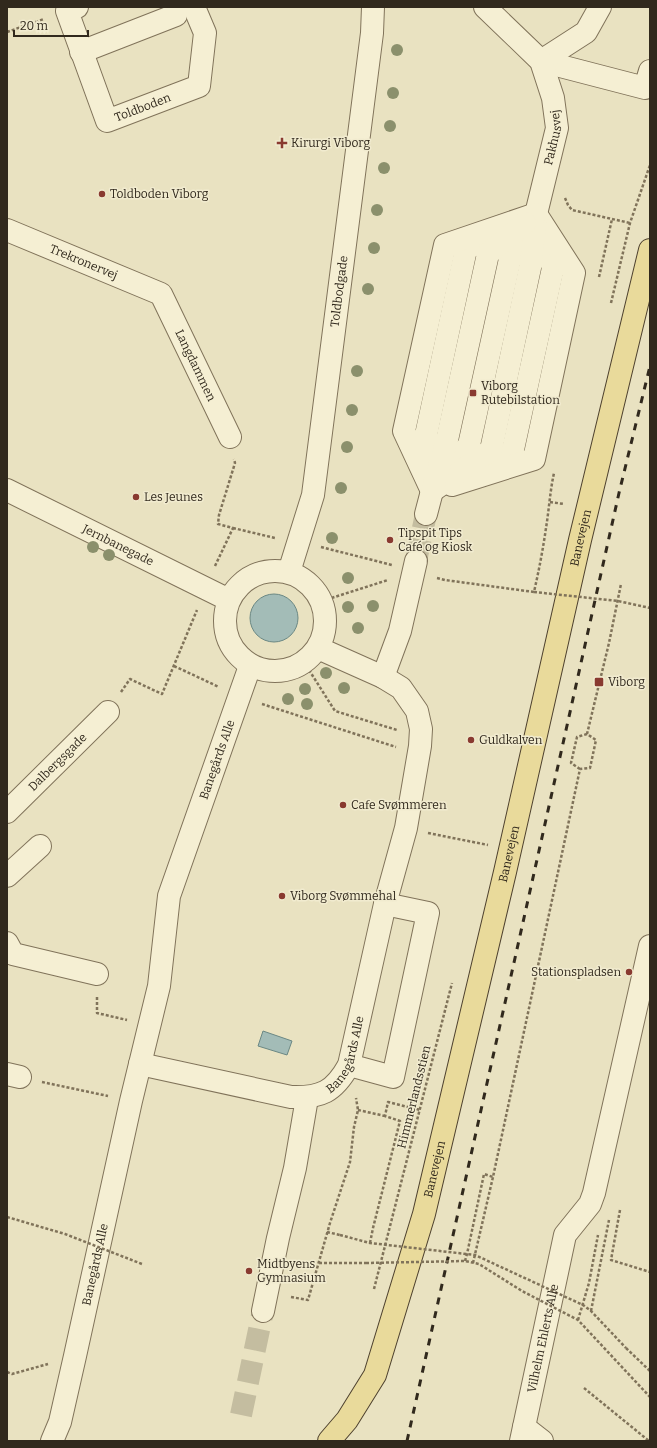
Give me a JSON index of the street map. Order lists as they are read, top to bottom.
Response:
{
  "streets": {
    "main road": ["Banevejen"],
    "street": [
      "Toldboden",
      "Pakhusvej",
      "Trekronervej",
      "Toldbodgade",
      "Langdammen",
      "Jernbanegade",
      "Banegårds Alle",
      "Dalbergsgade",
      "Vilhelm Ehlerts Alle"
    ],
    "path": ["Himmerlandsstien"]
  },
  "crossings": [
    ["Trekronervej", "Langdammen"],
    ["Toldbodgade", "Jernbanegade"],
    ["Toldbodgade", "Banegårds Alle"],
    ["Jernbanegade", "Banegårds Alle"]
  ],
  "places": {
    "health": ["Kirurgi Viborg"],
    "other": [
      "Toldboden Viborg",
      "Les Jeunes",
      "Tipspit Tips Café og Kiosk",
      "Guldkalven",
      "Cafe Svømmeren",
      "Viborg Svømmehal",
      "Stationspladsen",
      "Midtbyens Gymnasium"
    ],
    "transit": ["Viborg Rutebilstation", "Viborg"]
  },
  "scale_bar": "20 m"
}
